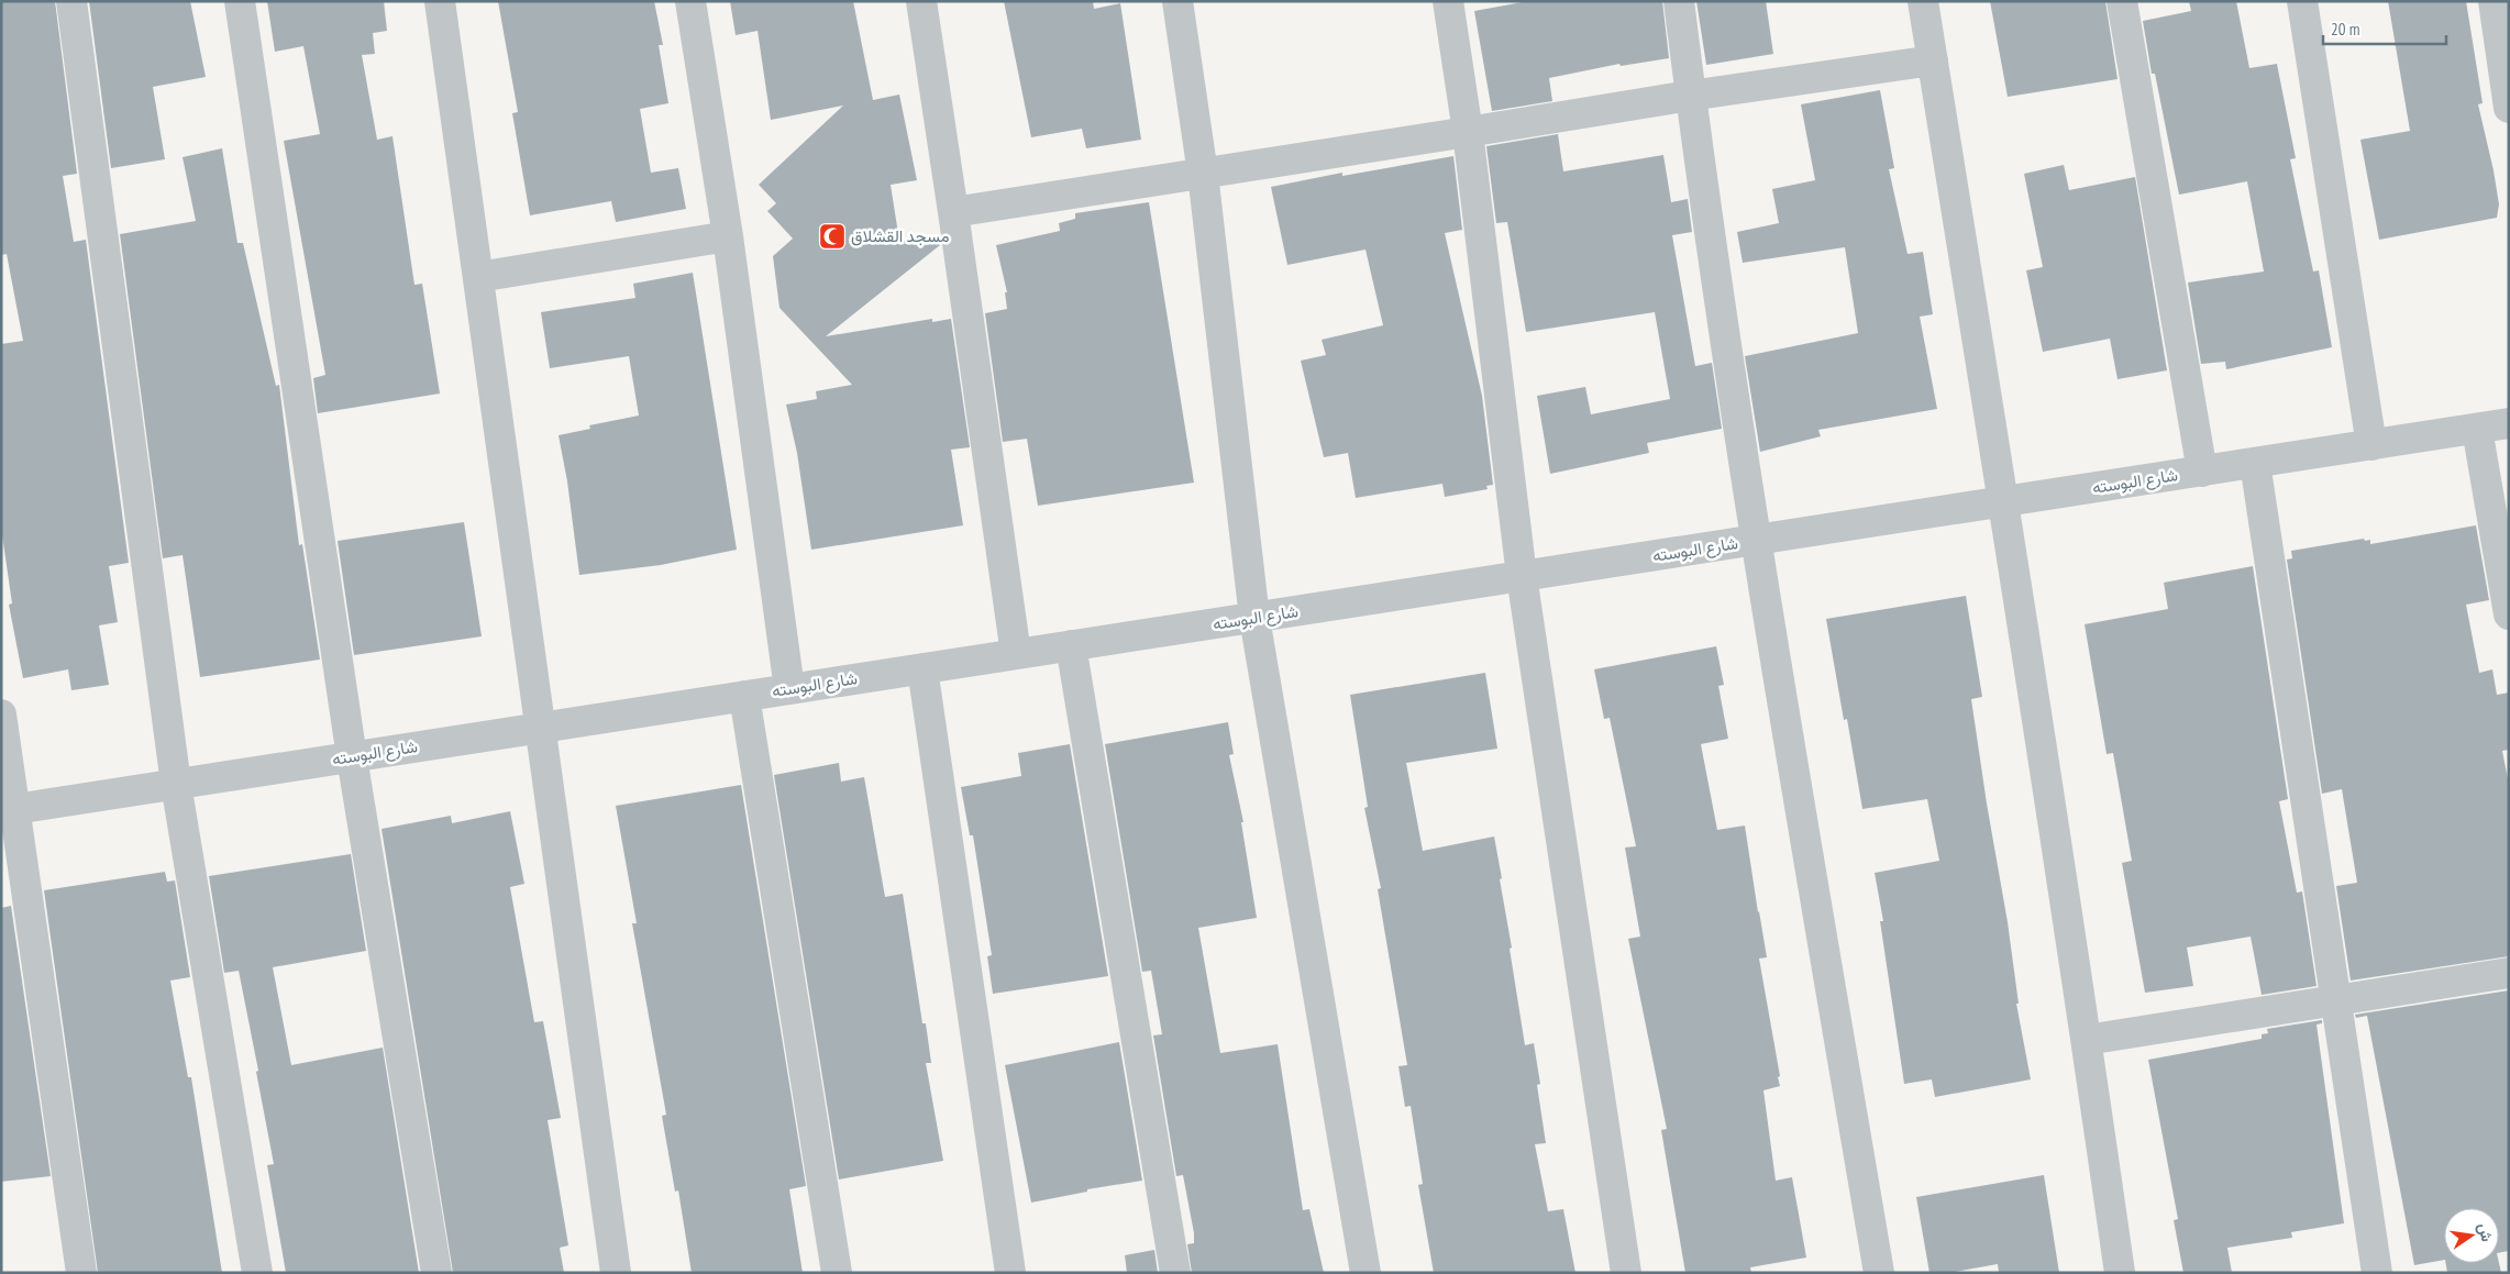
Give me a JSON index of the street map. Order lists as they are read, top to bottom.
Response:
{
  "streets": {
    "street": ["شارع البوسته"]
  },
  "places": {
    "mosque": ["مسجد القشلاق"]
  },
  "scale_bar": "20 m",
  "north": "right"
}
